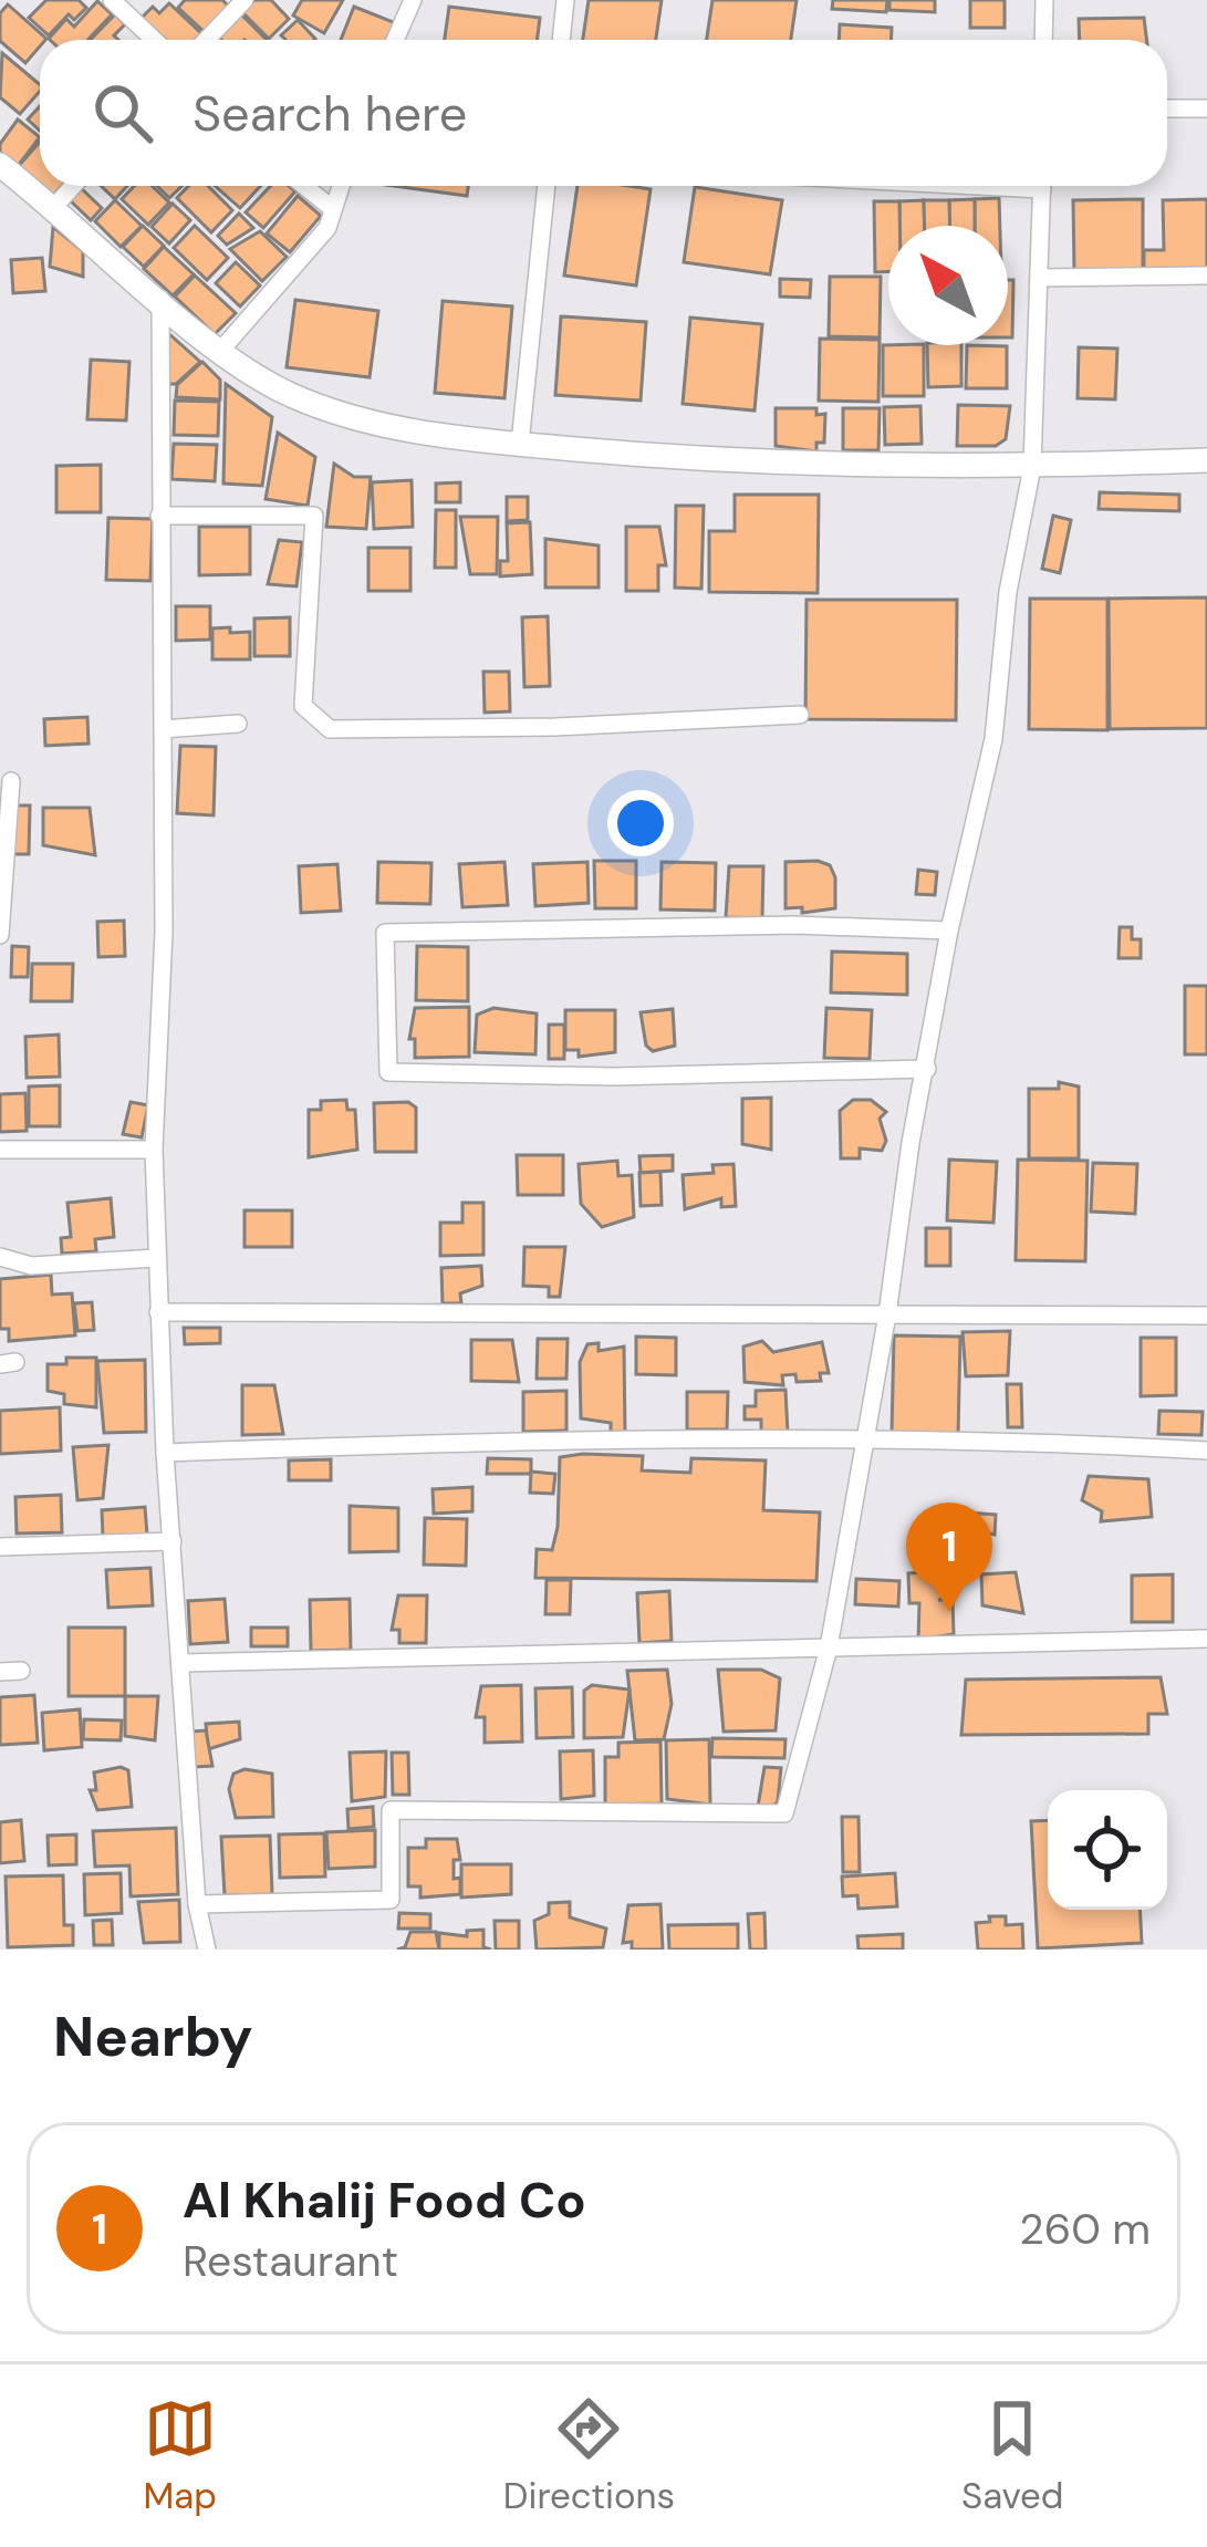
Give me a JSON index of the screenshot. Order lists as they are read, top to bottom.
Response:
{
  "north": "top left",
  "page": {
    "search": "Search here",
    "pins": "1",
    "heading": "Nearby",
    "list": [
      {
        "mark": "1",
        "name": "Al Khalij Food Co",
        "note": "Restaurant",
        "value": "260 m"
      }
    ],
    "nav": ["Map", "Directions", "Saved"]
  }
}
